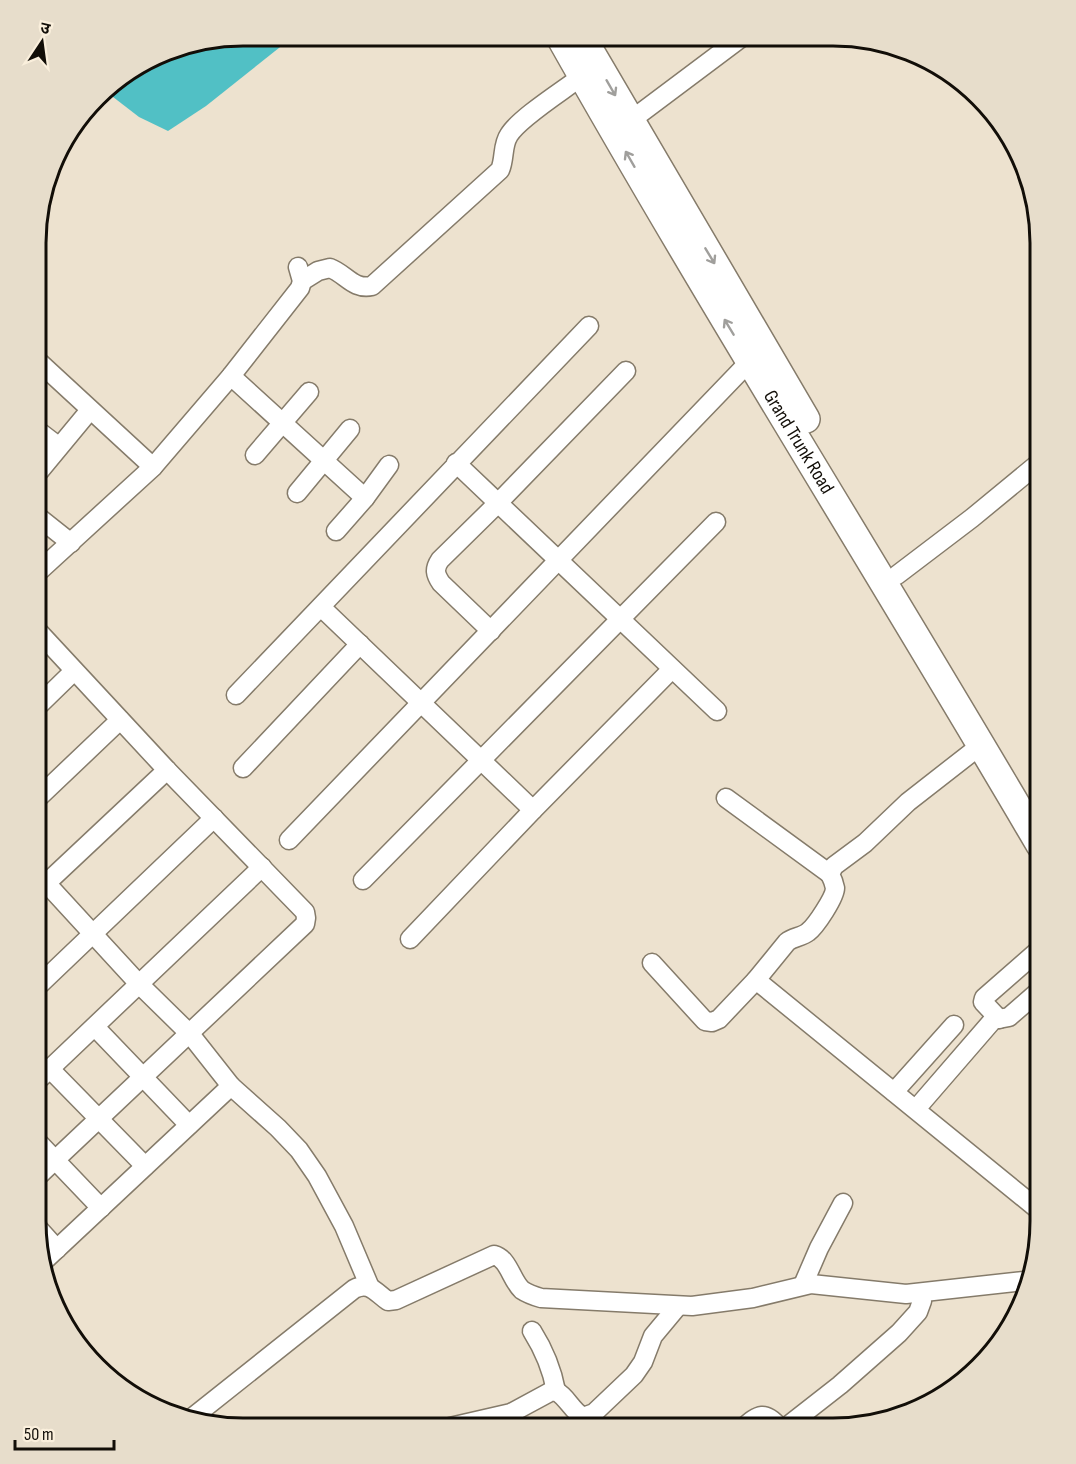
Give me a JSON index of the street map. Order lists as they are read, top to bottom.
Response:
{
  "streets": {
    "highway": ["Grand Trunk Road"]
  },
  "scale_bar": "50 m",
  "north": "top"
}
